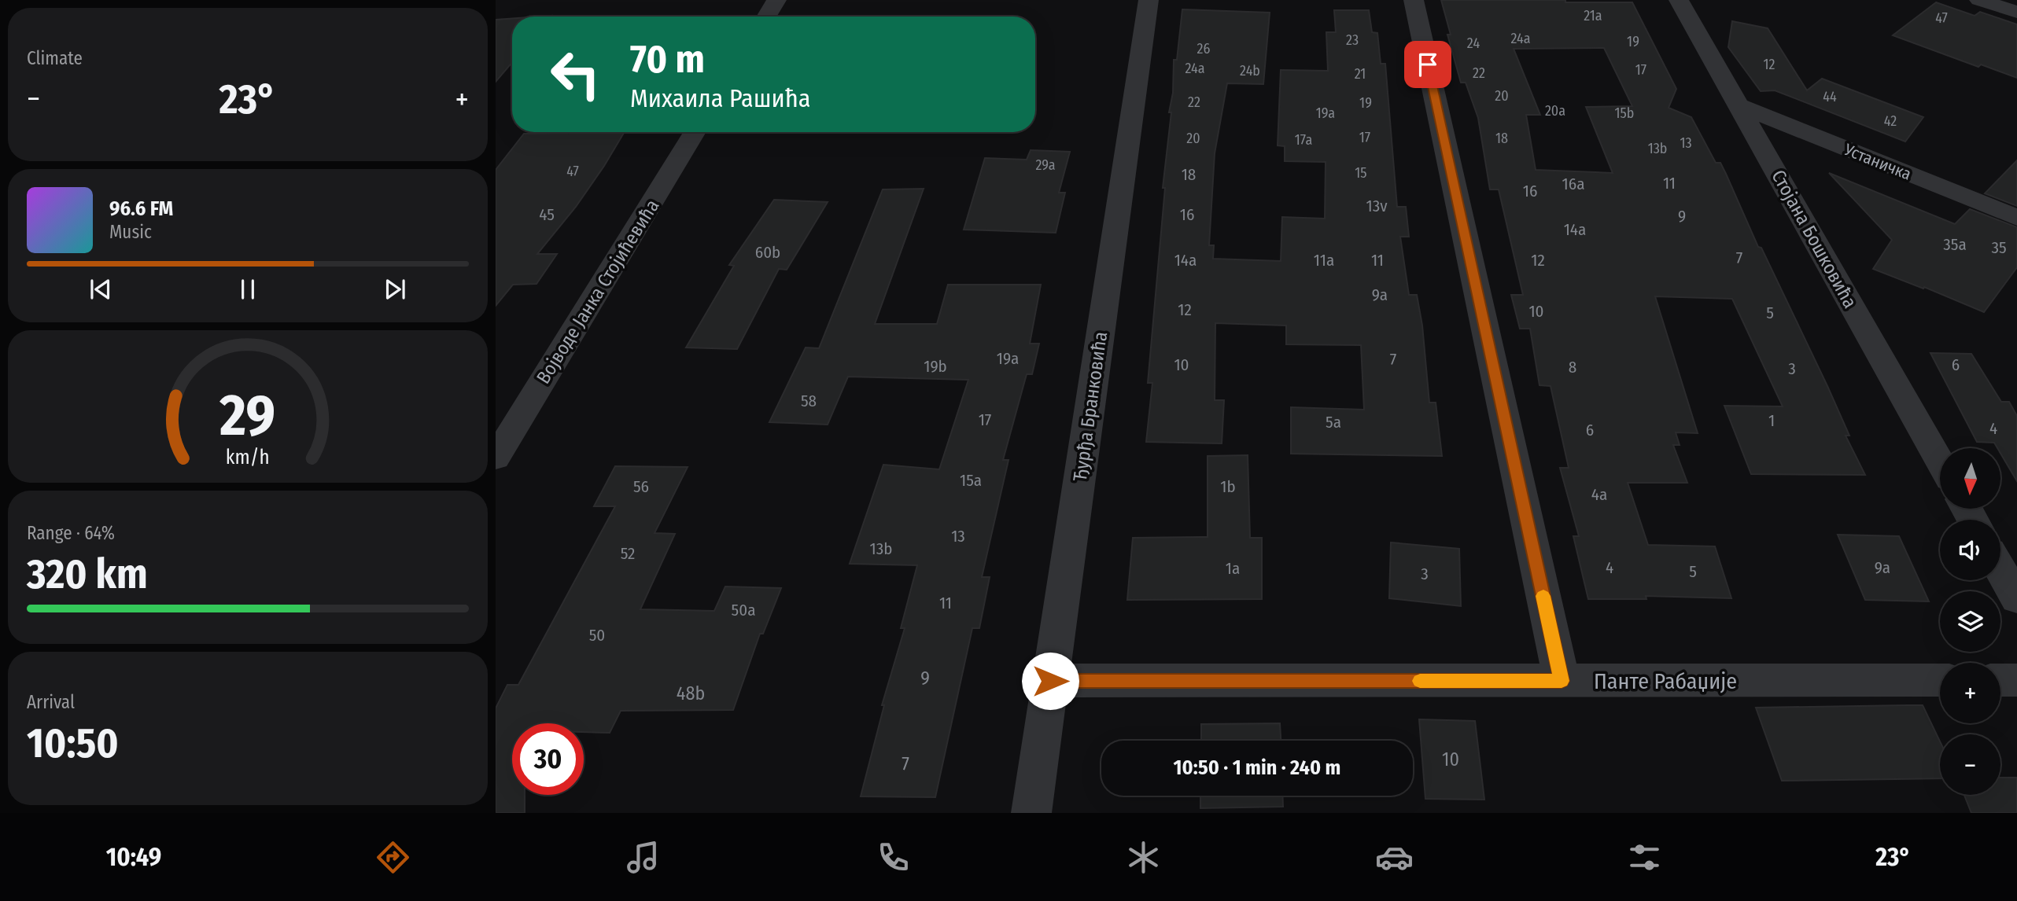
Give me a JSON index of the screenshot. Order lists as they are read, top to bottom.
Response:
{
  "streets": {
    "street": [
      "Устаничка",
      "Стојана Бошковића",
      "Војводе Јанка Стојићевића",
      "Ђурђа Бранковића",
      "Панте Рабаџије"
    ]
  },
  "crossings": [
    ["Устаничка", "Стојана Бошковића"],
    ["Ђурђа Бранковића", "Панте Рабаџије"]
  ],
  "house_numbers": [
    "21a",
    "47",
    "24a",
    "23",
    "19",
    "24",
    "26",
    "12",
    "24a",
    "17",
    "24b",
    "22",
    "21",
    "20",
    "44",
    "22",
    "19",
    "20a",
    "19a",
    "15b",
    "42",
    "17",
    "20",
    "18",
    "17a",
    "13",
    "13b",
    "29a",
    "47",
    "15",
    "18",
    "11",
    "16a",
    "16",
    "13v",
    "45",
    "16",
    "9",
    "14a",
    "35a",
    "35",
    "60b",
    "7",
    "14a",
    "11a",
    "11",
    "12",
    "9a",
    "12",
    "10",
    "5",
    "19a",
    "7",
    "10",
    "6",
    "19b",
    "8",
    "3",
    "58",
    "17",
    "1",
    "5a",
    "4",
    "6",
    "15a",
    "56",
    "1b",
    "4a",
    "13",
    "13b",
    "52",
    "4",
    "9a",
    "1a",
    "5",
    "3",
    "11",
    "50a",
    "50",
    "9",
    "48b",
    "10",
    "7"
  ],
  "north": "bottom",
  "page": {
    "tile": [
      "Climate",
      ["Range · 64%", "320 km"],
      ["Arrival", "10:50"]
    ],
    "turn": ["70 m", "Михаила Рашића"],
    "heat": ["−", "23°", "+"],
    "song": ["96.6 FM", "Music"],
    "map_buttons": ["+", "−"],
    "limit": "30",
    "trip": "10:50 · 1 min · 240 m",
    "tabs": ["10:49", "23°"],
    "gauge": ["29", "km/h"]
  }
}
